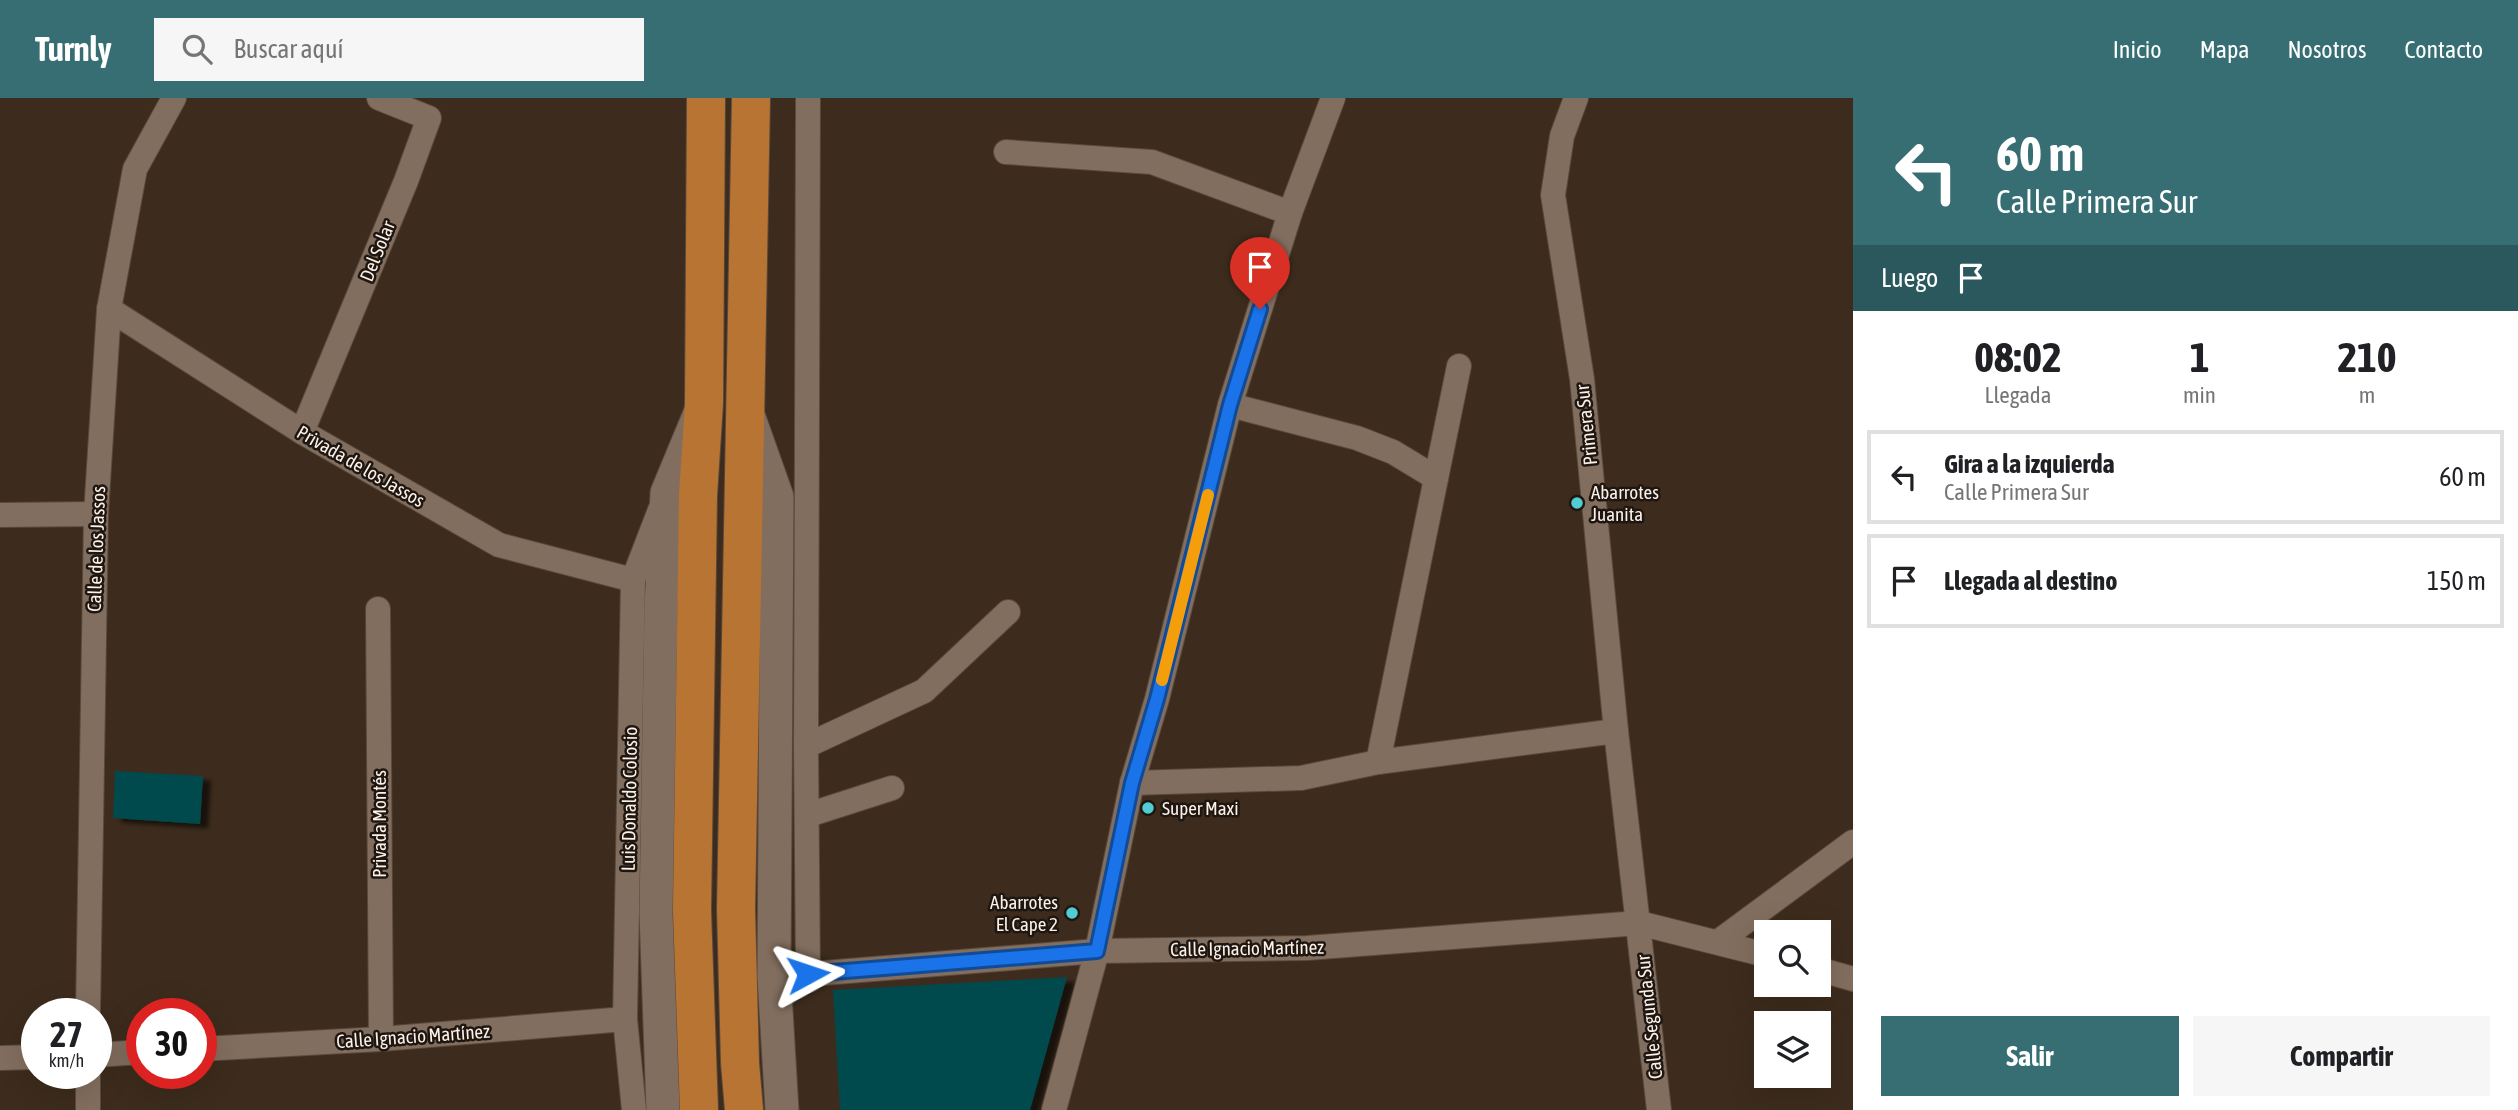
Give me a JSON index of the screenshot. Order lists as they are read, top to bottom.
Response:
{
  "streets": {
    "street": [
      "Del Solar",
      "Primera Sur",
      "Privada de los Jassos",
      "Calle de los Jassos",
      "Luis Donaldo Colosio",
      "Privada Montés",
      "Calle Ignacio Martínez",
      "Calle Segunda Sur"
    ]
  },
  "crossings": [
    ["Del Solar", "Privada de los Jassos"],
    ["Primera Sur", "Calle Ignacio Martínez"],
    ["Primera Sur", "Calle Segunda Sur"],
    ["Privada de los Jassos", "Calle de los Jassos"],
    ["Privada de los Jassos", "Luis Donaldo Colosio"],
    ["Luis Donaldo Colosio", "Calle Ignacio Martínez"],
    ["Privada Montés", "Calle Ignacio Martínez"],
    ["Calle Ignacio Martínez", "Calle Segunda Sur"]
  ],
  "places": ["Abarrotes Juanita", "Super Maxi", "Abarrotes El Cape 2"],
  "page": {
    "header": "Turnly",
    "search": "Buscar aquí",
    "nav": [
      "Inicio",
      "Mapa",
      "Nosotros",
      "Contacto"
    ],
    "turn": ["60 m", "Calle Primera Sur"],
    "then": "Luego",
    "eta": [
      "08:02",
      "Llegada",
      "1",
      "min",
      "210",
      "m"
    ],
    "list": [
      {
        "name": "Gira a la izquierda",
        "note": "Calle Primera Sur",
        "value": "60 m"
      },
      {
        "name": "Llegada al destino",
        "value": "150 m"
      }
    ],
    "speed": "27 km/h",
    "limit": "30",
    "buttons": ["Salir", "Compartir"]
  }
}
